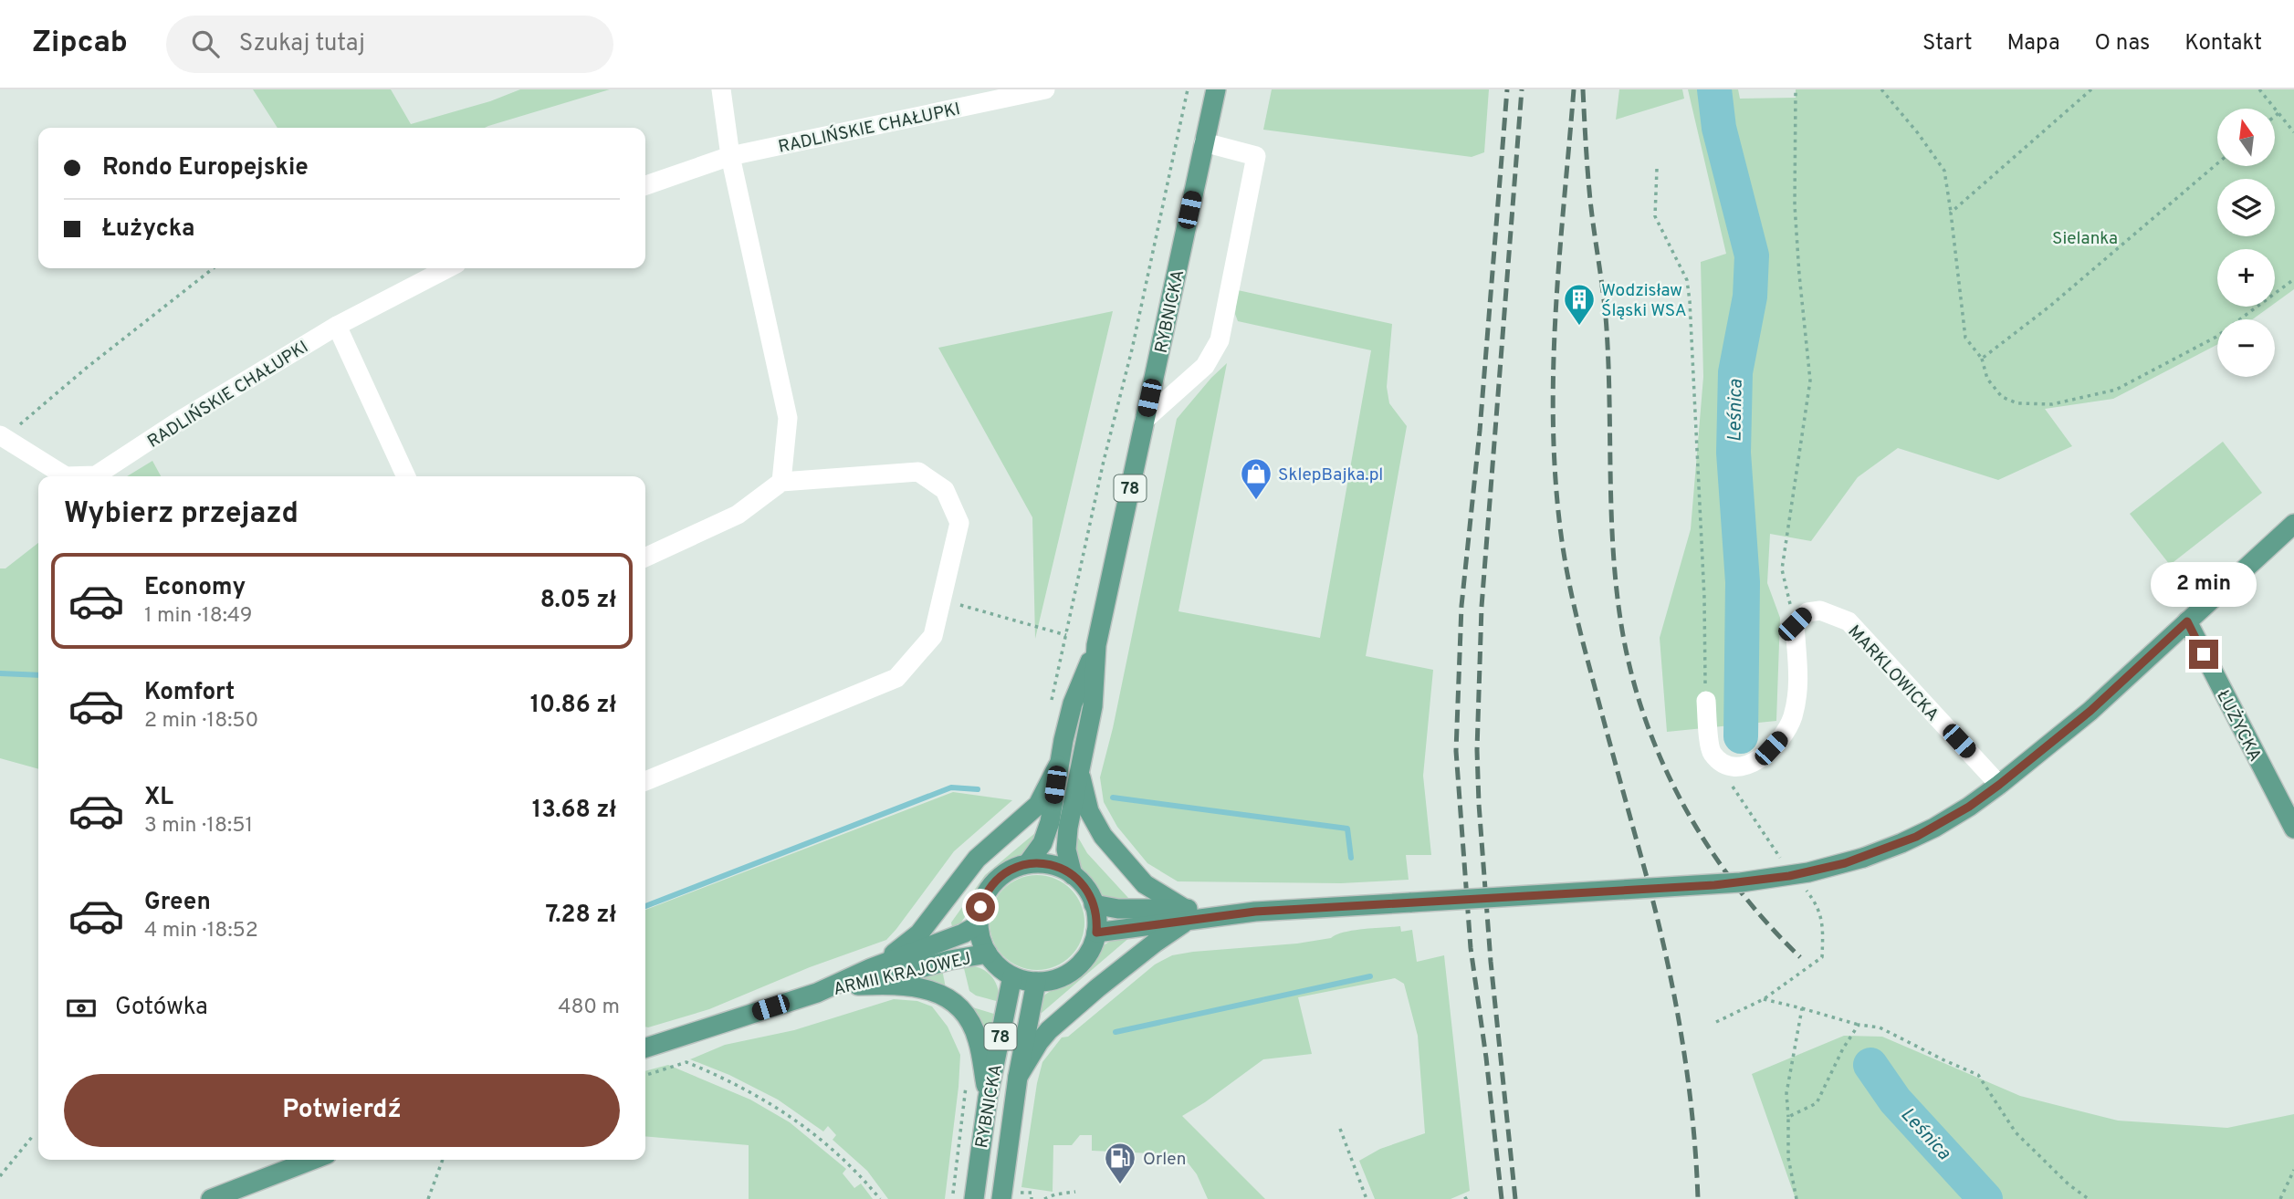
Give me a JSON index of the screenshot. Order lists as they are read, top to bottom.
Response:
{
  "streets": {
    "main road": [
      "RYBNICKA",
      "78",
      "ŁUŻYCKA",
      "ARMII KRAJOWEJ"
    ],
    "street": ["RADLIŃSKIE CHAŁUPKI", "MARKLOWICKA"]
  },
  "crossings": [
    ["RYBNICKA", "78"],
    ["RYBNICKA", "ARMII KRAJOWEJ"],
    ["78", "ARMII KRAJOWEJ"]
  ],
  "water": ["Leśnica"],
  "parks": ["Sielanka"],
  "places": {
    "building": ["Wodzisław Śląski WSA"],
    "shop": ["SklepBajka.pl"],
    "fuel station": ["Orlen"]
  },
  "north": "top",
  "page": {
    "header": "Zipcab",
    "search": "Szukaj tutaj",
    "nav": [
      "Start",
      "Mapa",
      "O nas",
      "Kontakt"
    ],
    "map_buttons": ["+", "−"],
    "banner": ["Rondo Europejskie", "Łużycka"],
    "heading": "Wybierz przejazd",
    "list": [
      {
        "name": "Economy",
        "note": "1 min · 18:49",
        "value": "8.05 zł"
      },
      {
        "name": "Komfort",
        "note": "2 min · 18:50",
        "value": "10.86 zł"
      },
      {
        "name": "XL",
        "note": "3 min · 18:51",
        "value": "13.68 zł"
      },
      {
        "name": "Green",
        "note": "4 min · 18:52",
        "value": "7.28 zł"
      }
    ],
    "bubble": "2 min",
    "pay": ["Gotówka", "480 m"],
    "buttons": "Potwierdź"
  }
}
